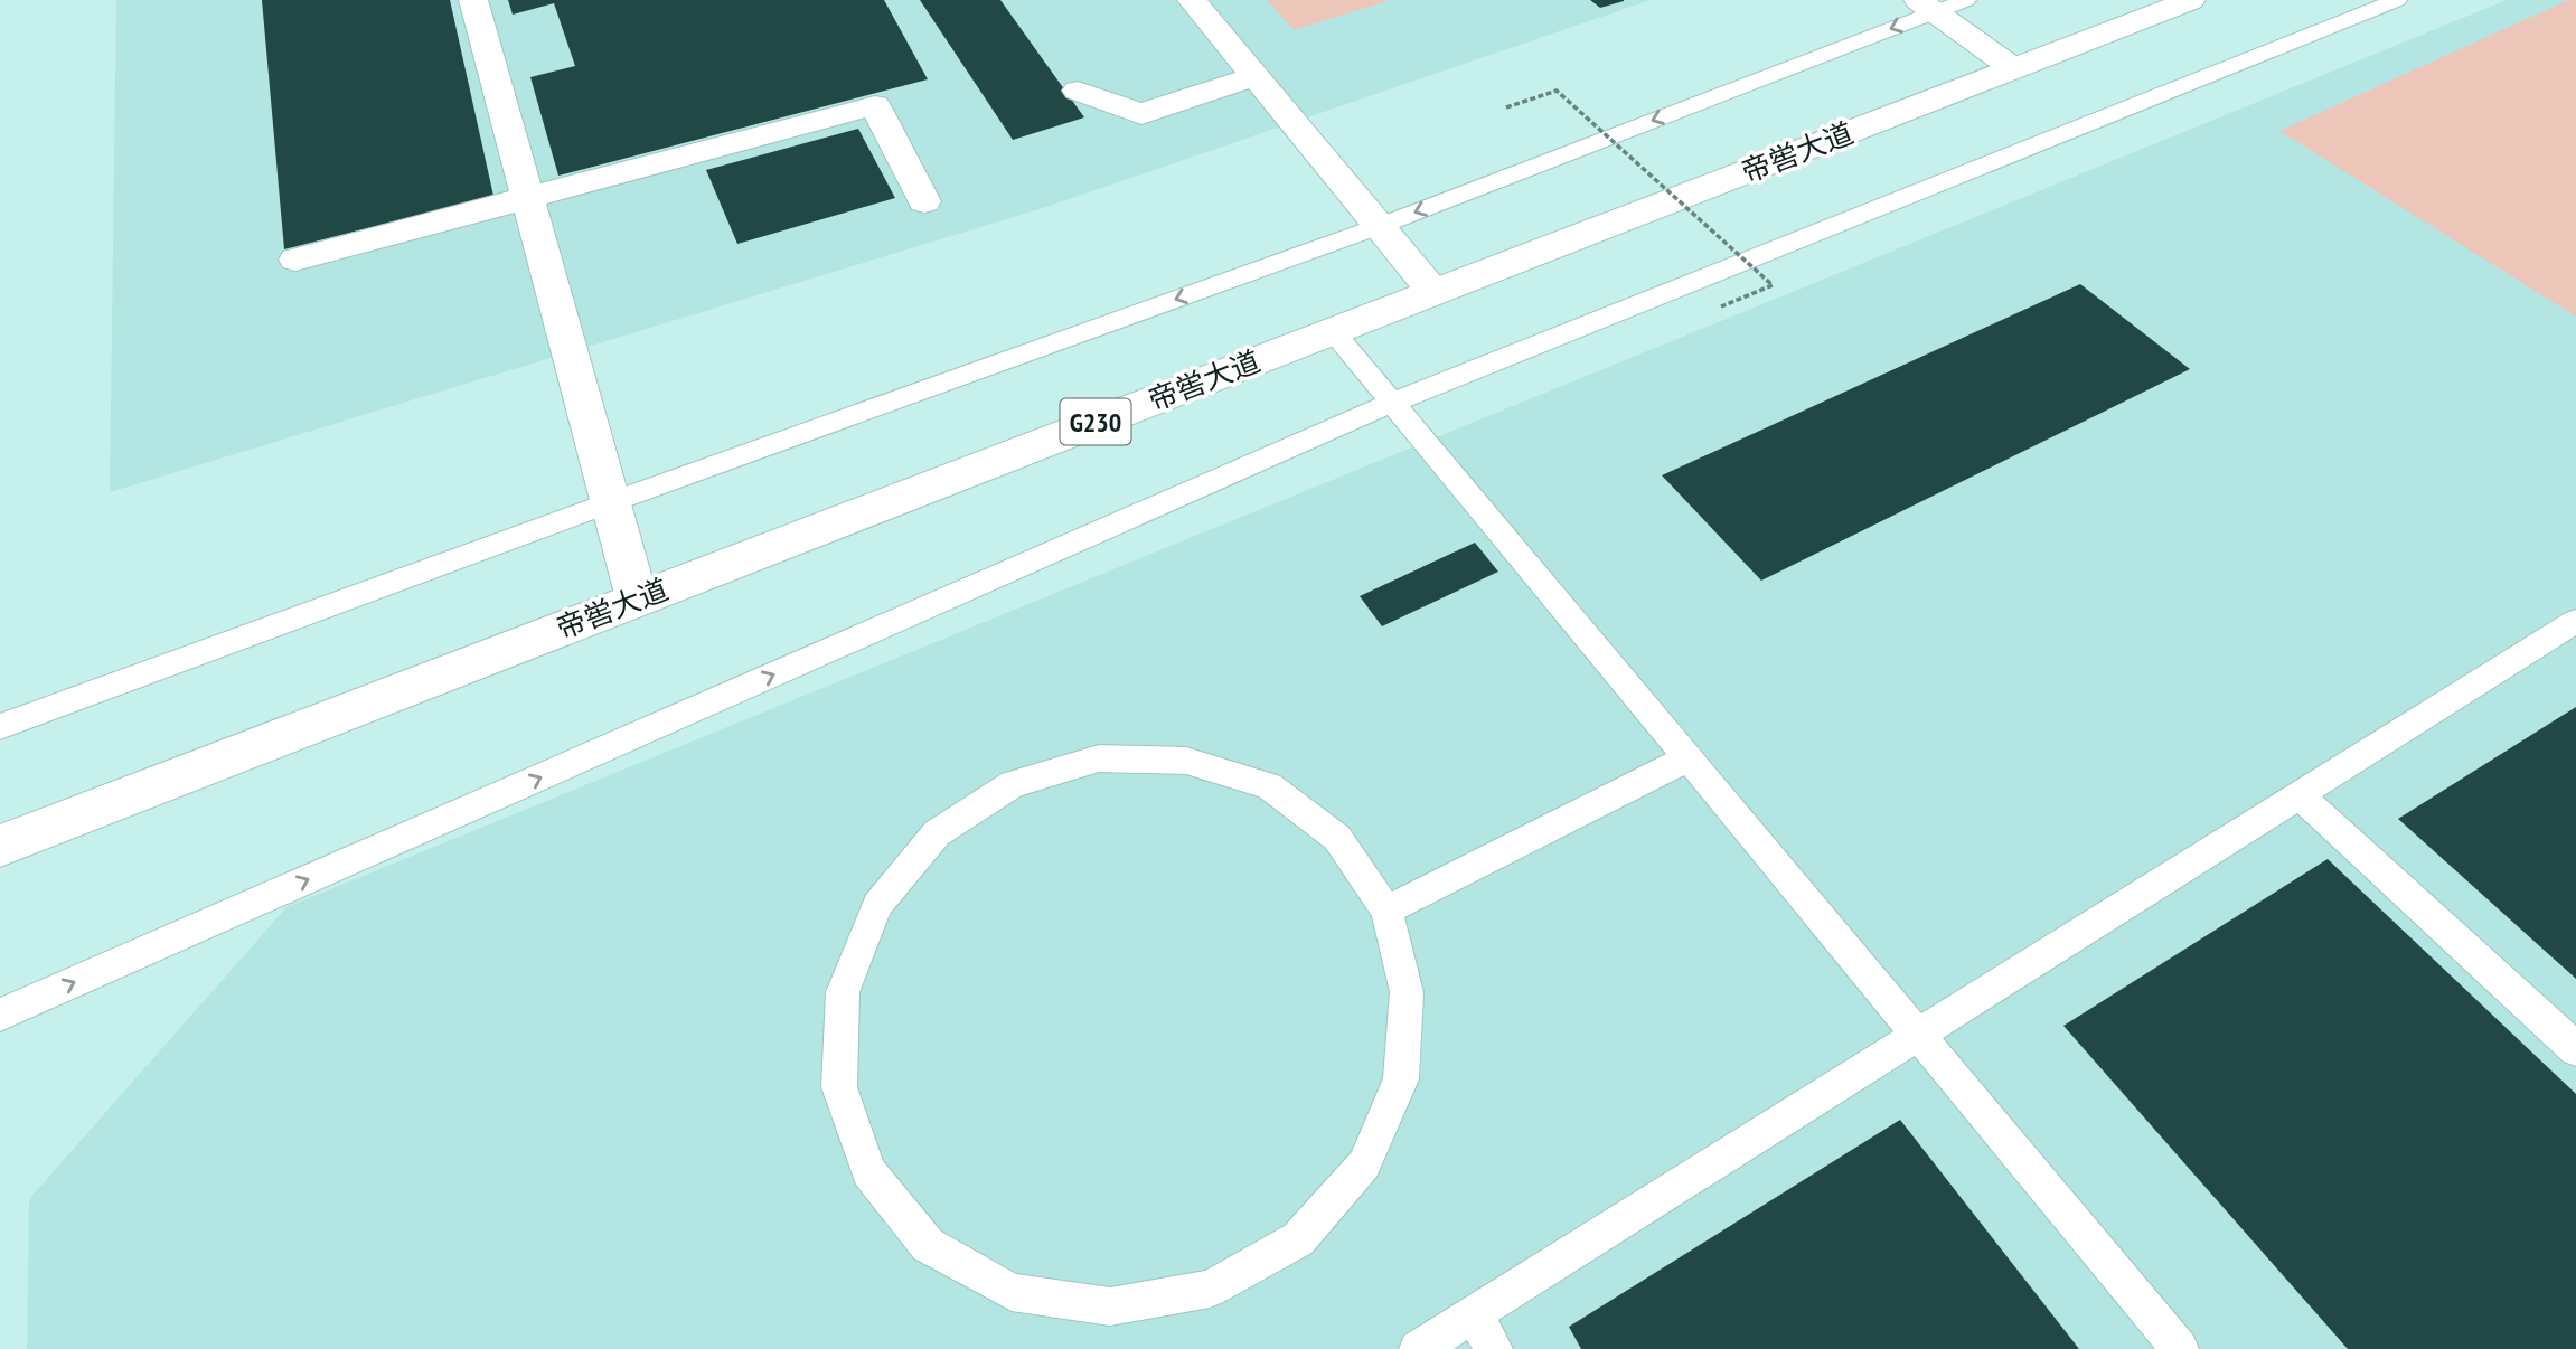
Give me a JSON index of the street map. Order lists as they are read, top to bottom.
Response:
{
  "streets": {
    "main road": ["帝喾大道", "G230"]
  }
}
